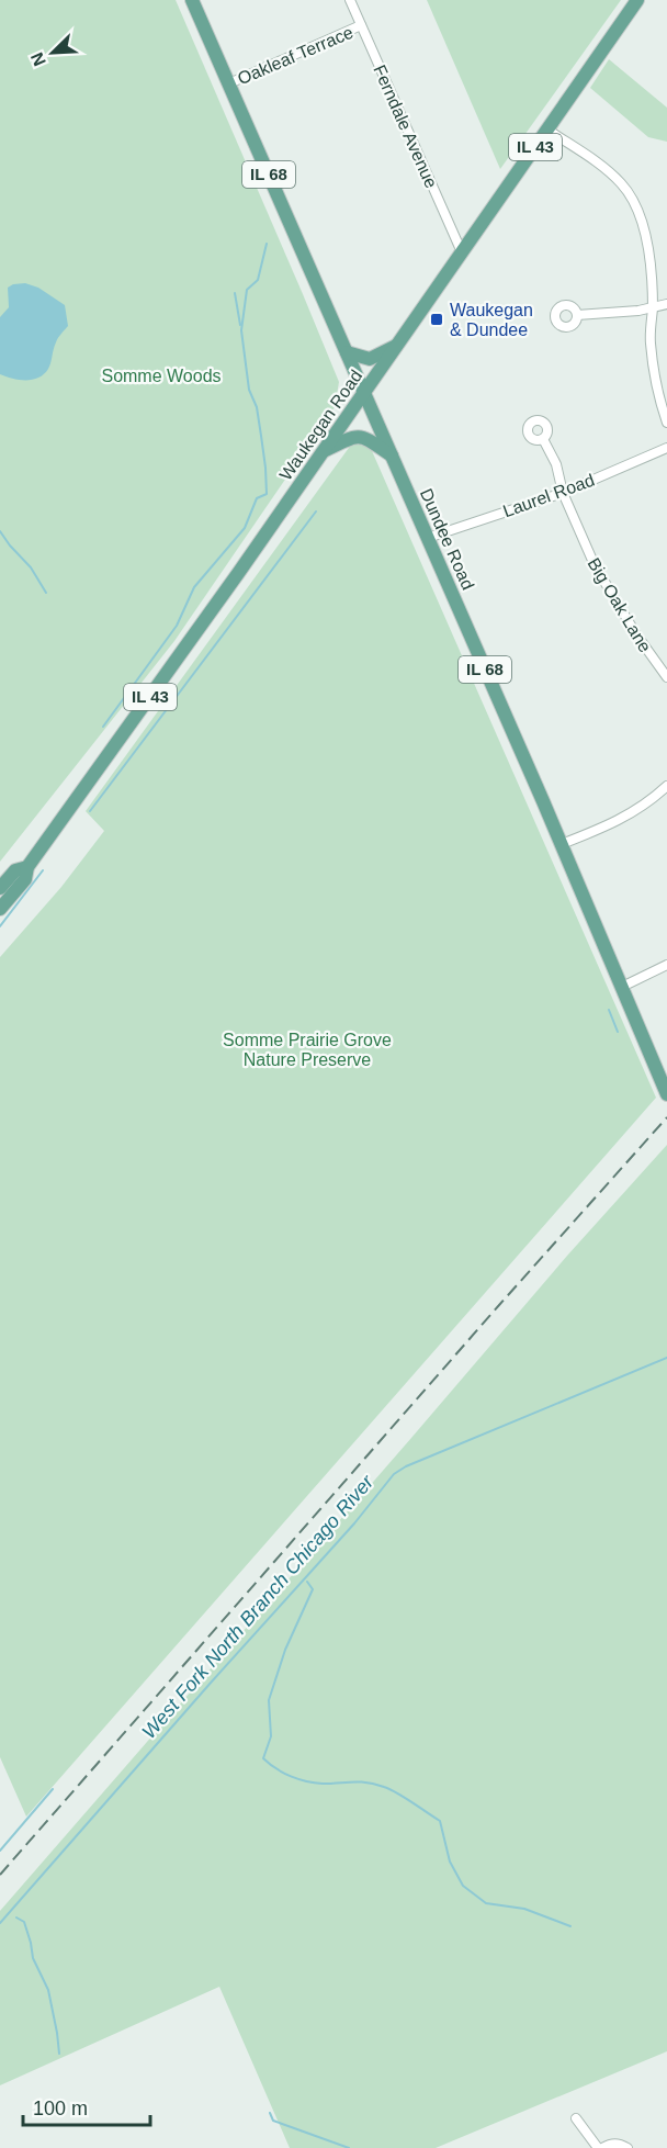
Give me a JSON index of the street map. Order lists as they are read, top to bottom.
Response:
{
  "streets": {
    "main road": [
      "IL 43",
      "IL 68",
      "Waukegan Road",
      "Dundee Road"
    ],
    "street": [
      "Oakleaf Terrace",
      "Ferndale Avenue",
      "Laurel Road",
      "Big Oak Lane"
    ]
  },
  "crossings": [
    ["Oakleaf Terrace", "Ferndale Avenue"],
    ["Oakleaf Terrace", "Dundee Road"],
    ["Ferndale Avenue", "Waukegan Road"],
    ["Waukegan Road", "Dundee Road"],
    ["Laurel Road", "Dundee Road"],
    ["Laurel Road", "Big Oak Lane"]
  ],
  "water": ["West Fork North Branch Chicago River"],
  "parks": ["Somme Woods", "Somme Prairie Grove Nature Preserve"],
  "places": {
    "transit": ["Waukegan & Dundee"]
  },
  "scale_bar": "100 m",
  "north": "bottom left"
}
